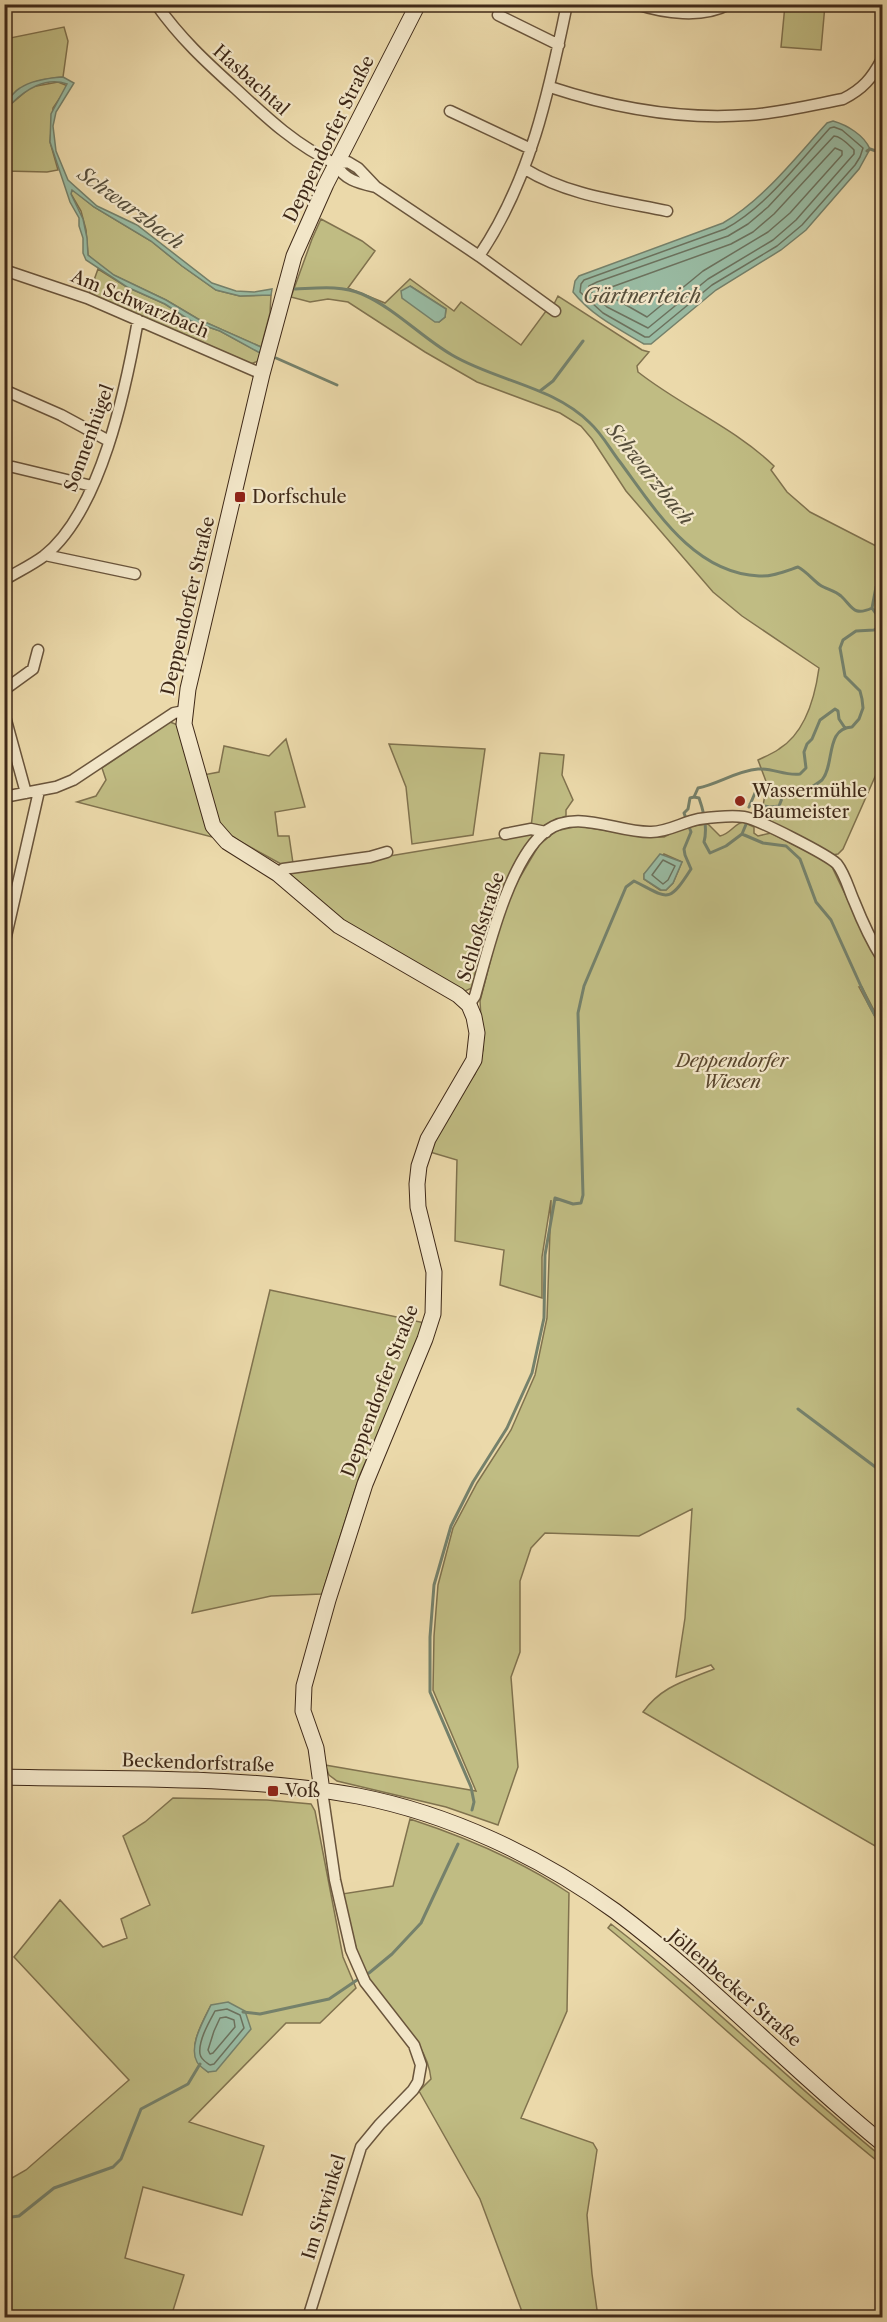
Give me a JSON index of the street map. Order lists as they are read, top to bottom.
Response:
{
  "streets": {
    "street": [
      "Hasbachtal",
      "Deppendorfer Straße",
      "Am Schwarzbach",
      "Sonnenhügel",
      "Schloßstraße",
      "Beckendorfstraße",
      "Jöllenbecker Straße",
      "Im Sirwinkel"
    ]
  },
  "crossings": [
    ["Hasbachtal", "Deppendorfer Straße"],
    ["Deppendorfer Straße", "Am Schwarzbach"],
    ["Deppendorfer Straße", "Schloßstraße"],
    ["Deppendorfer Straße", "Beckendorfstraße"],
    ["Deppendorfer Straße", "Im Sirwinkel"],
    ["Am Schwarzbach", "Sonnenhügel"],
    ["Beckendorfstraße", "Jöllenbecker Straße"],
    ["Beckendorfstraße", "Im Sirwinkel"]
  ],
  "water": ["Schwarzbach", "Gärtnerteich"],
  "parks": ["Deppendorfer Wiesen"],
  "places": {
    "transit": ["Dorfschule", "Voß"],
    "other": ["Wassermühle Baumeister"]
  }
}
